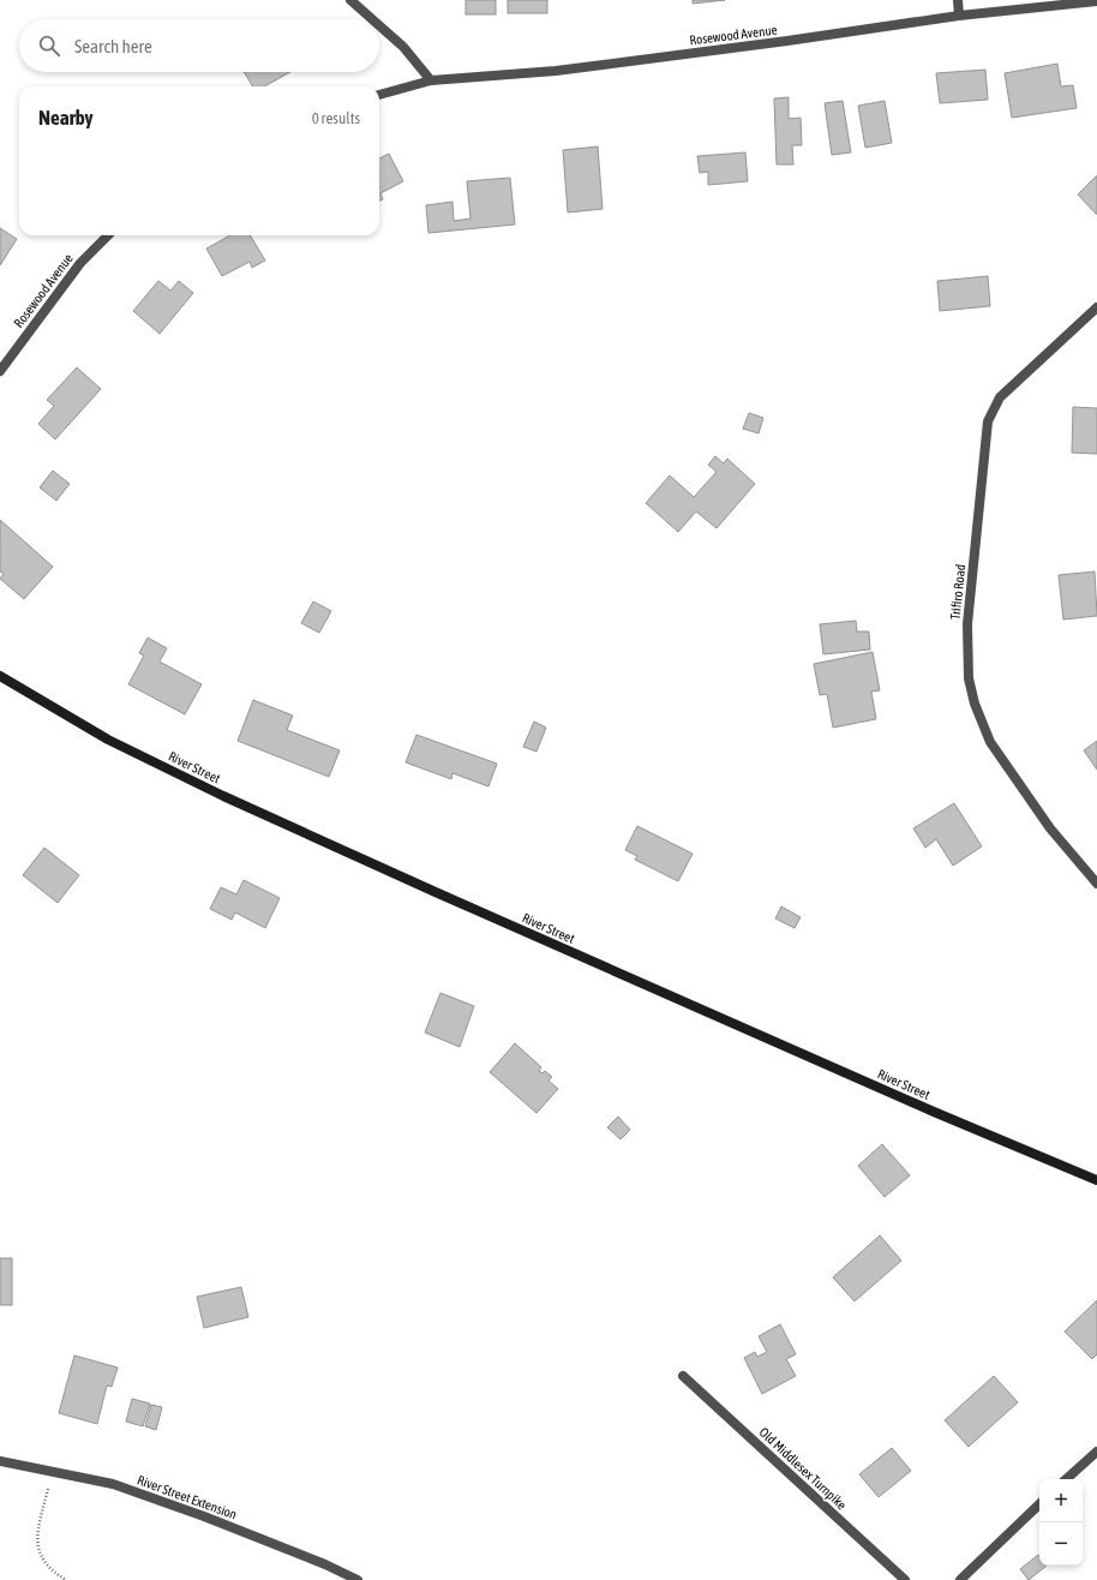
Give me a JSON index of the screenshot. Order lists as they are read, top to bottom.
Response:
{
  "streets": {
    "main road": ["River Street"],
    "street": [
      "Rosewood Avenue",
      "Trifiro Road",
      "Old Middlesex Turnpike",
      "River Street Extension"
    ]
  },
  "page": {
    "search": "Search here",
    "heading": ["Nearby", "0 results"],
    "map_buttons": ["+", "−"]
  }
}
